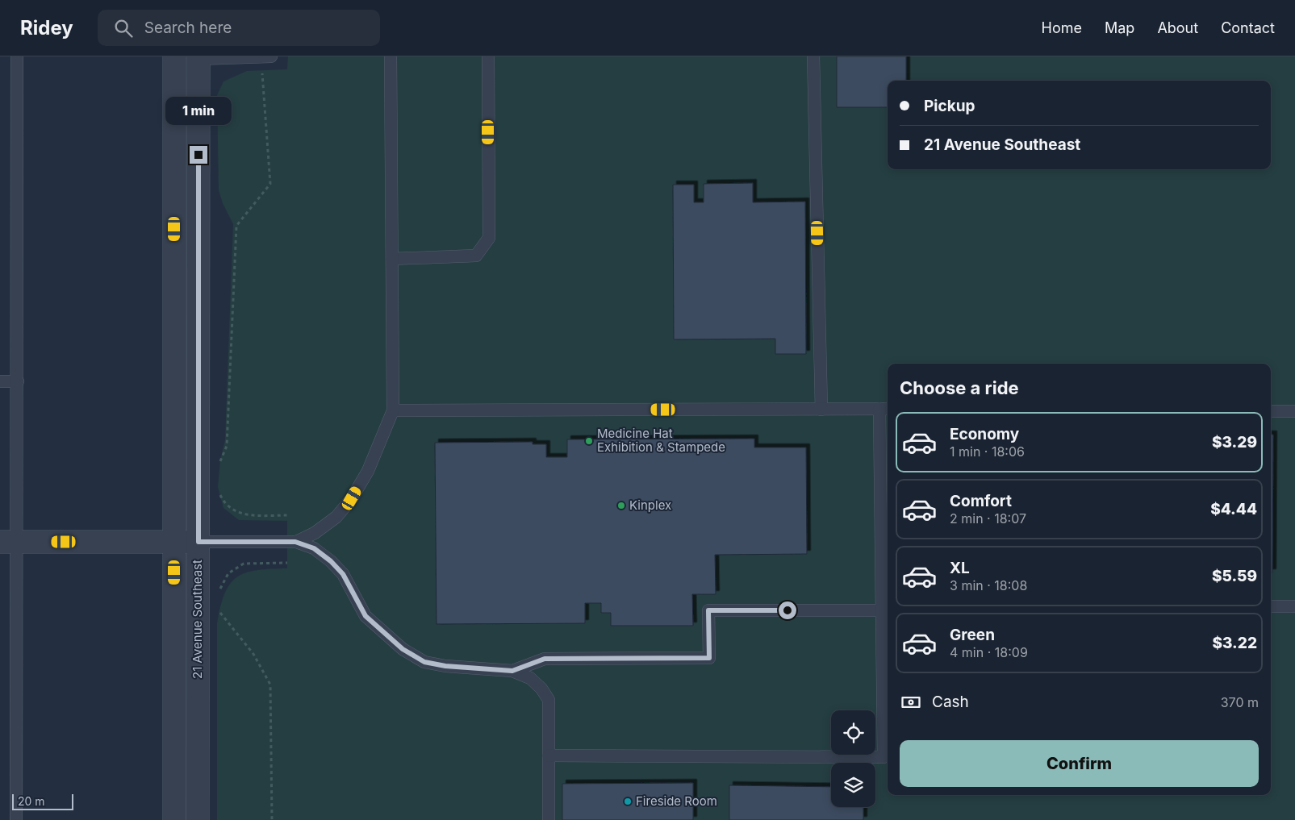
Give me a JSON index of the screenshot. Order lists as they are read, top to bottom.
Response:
{
  "streets": {
    "street": ["21 Avenue Southeast"]
  },
  "places": ["Medicine Hat Exhibition & Stampede", "Kinplex", "Fireside Room"],
  "scale_bar": "20 m",
  "page": {
    "header": "Ridey",
    "search": "Search here",
    "nav": [
      "Home",
      "Map",
      "About",
      "Contact"
    ],
    "banner": ["Pickup", "21 Avenue Southeast"],
    "bubble": "1 min",
    "heading": "Choose a ride",
    "list": [
      {
        "name": "Economy",
        "note": "1 min · 18:06",
        "value": "$3.29"
      },
      {
        "name": "Comfort",
        "note": "2 min · 18:07",
        "value": "$4.44"
      },
      {
        "name": "XL",
        "note": "3 min · 18:08",
        "value": "$5.59"
      },
      {
        "name": "Green",
        "note": "4 min · 18:09",
        "value": "$3.22"
      }
    ],
    "pay": ["Cash", "370 m"],
    "buttons": "Confirm",
    "scale": "20 m"
  }
}
